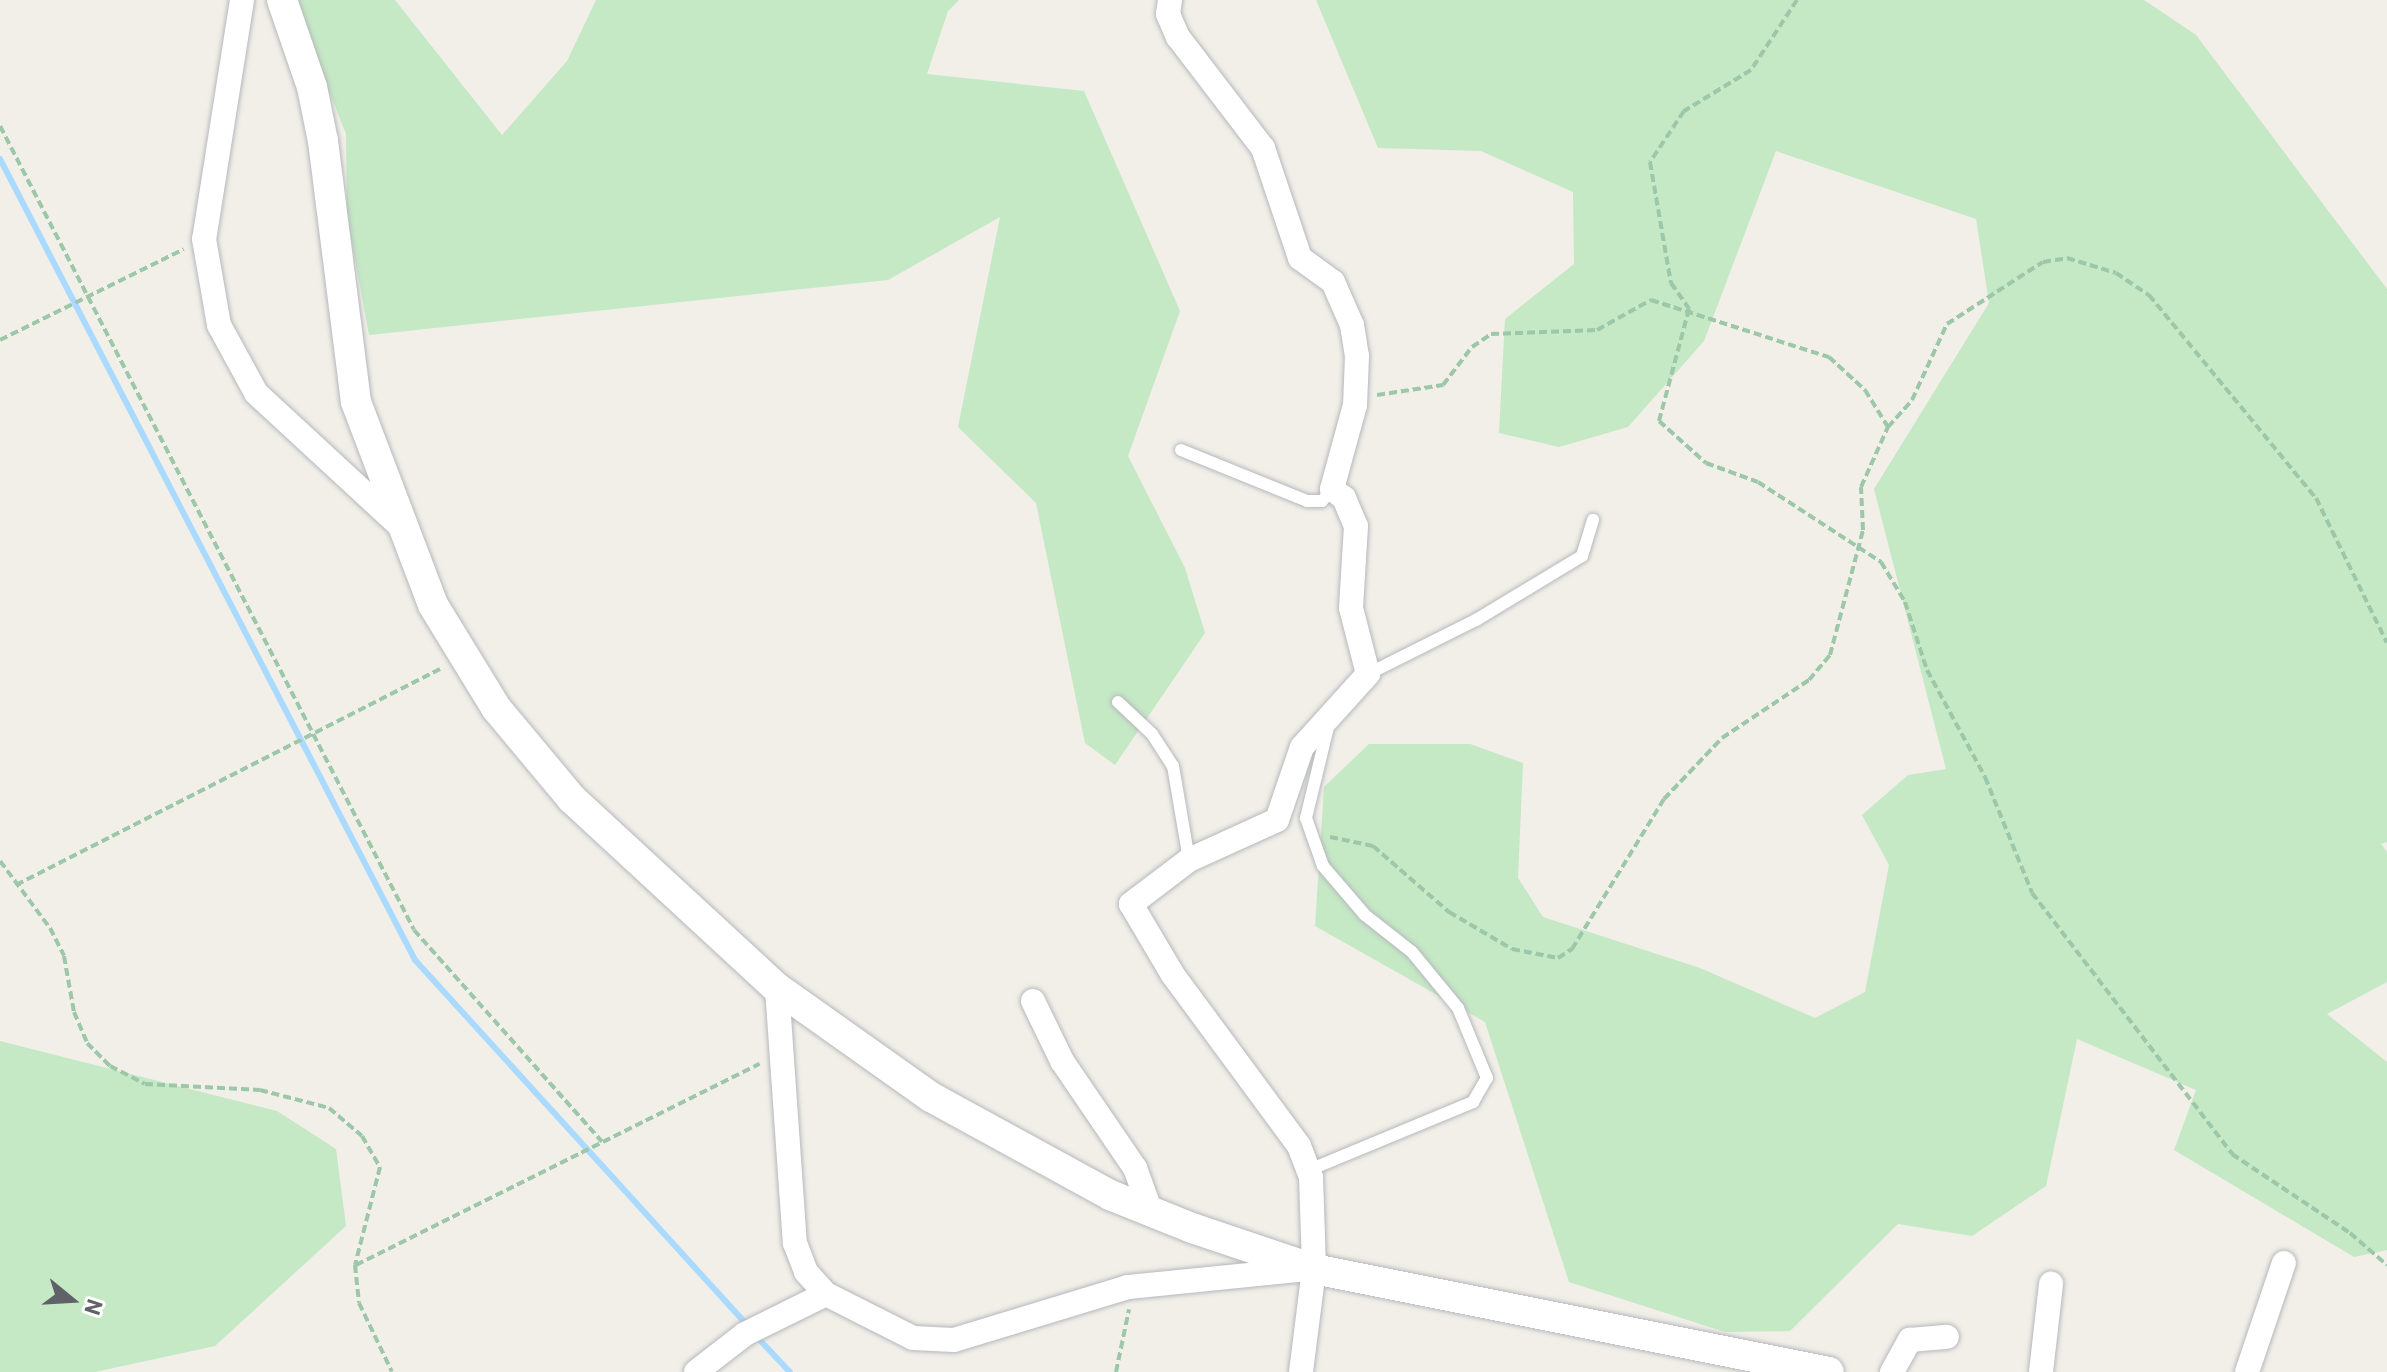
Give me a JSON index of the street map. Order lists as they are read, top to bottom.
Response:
{
  "north": "right"
}
